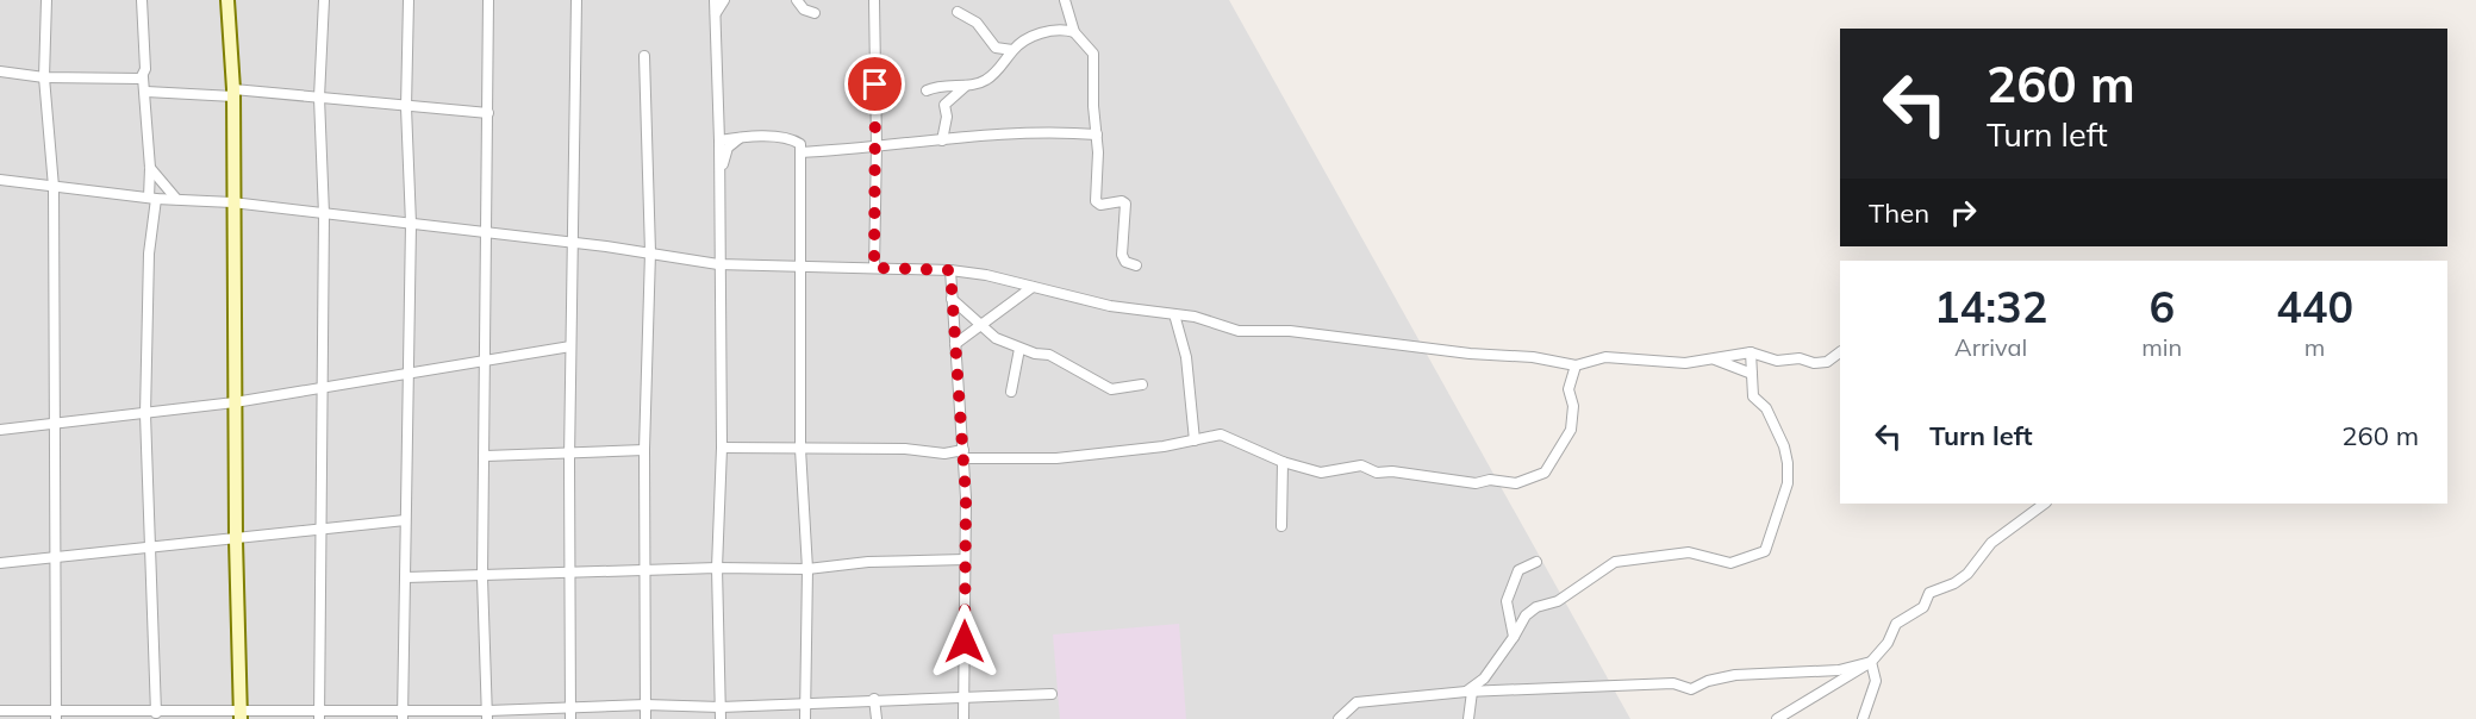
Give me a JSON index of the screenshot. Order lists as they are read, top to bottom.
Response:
{
  "page": {
    "turn": ["260 m", "Turn left"],
    "then": "Then",
    "eta": [
      "14:32",
      "Arrival",
      "6",
      "min",
      "440",
      "m"
    ],
    "list": [
      {
        "name": "Turn left",
        "value": "260 m"
      }
    ]
  }
}
